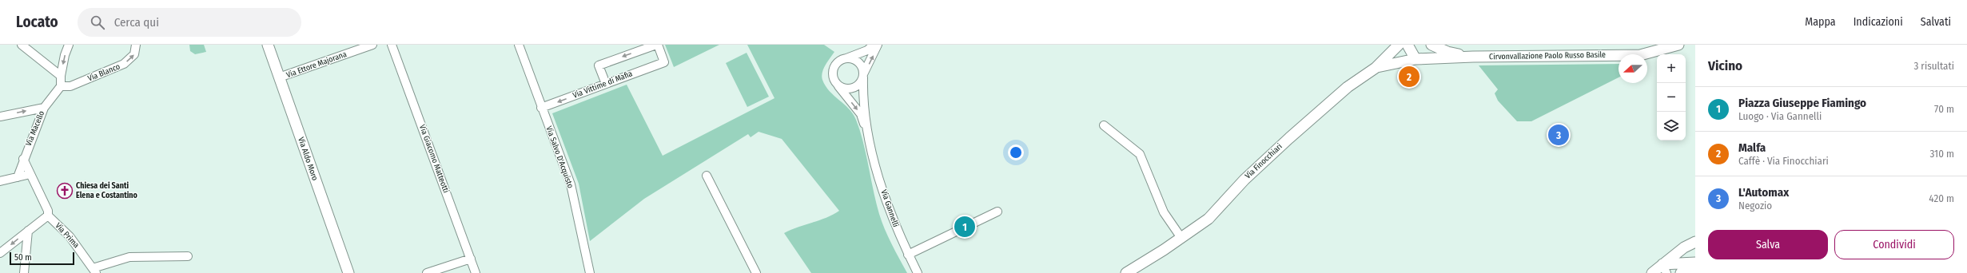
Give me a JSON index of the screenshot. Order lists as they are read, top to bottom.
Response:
{
  "streets": {
    "street": [
      "Cirvonvallazione Paolo Russo Basile",
      "Via Ettore Majorana",
      "Via Blanco",
      "Via Vittime di Mafia",
      "Via Macello",
      "Via Salvo D'Acquisto",
      "Via Aldo Moro",
      "Via Giacomo Matteotti",
      "Via Finocchiari",
      "Via Gannelli",
      "Via Prima"
    ]
  },
  "crossings": [
    ["Via Ettore Majorana", "Via Aldo Moro"],
    ["Via Blanco", "Via Macello"],
    ["Via Vittime di Mafia", "Via Salvo D'Acquisto"]
  ],
  "one_way": ["Via Blanco", "Via Vittime di Mafia"],
  "places": {
    "church": ["Chiesa dei Santi Elena e Costantino"]
  },
  "scale_bar": "50 m",
  "north": "left",
  "page": {
    "header": "Locato",
    "search": "Cerca qui",
    "nav": ["Mappa", "Indicazioni", "Salvati"],
    "heading": ["Vicino", "3 risultati"],
    "map_buttons": ["+", "−"],
    "pins": ["2", "3", "1"],
    "list": [
      {
        "mark": "1",
        "name": "Piazza Giuseppe Fiamingo",
        "note": "Luogo · Via Gannelli",
        "value": "70 m"
      },
      {
        "mark": "2",
        "name": "Malfa",
        "note": "Caffè · Via Finocchiari",
        "value": "310 m"
      },
      {
        "mark": "3",
        "name": "L'Automax",
        "note": "Negozio",
        "value": "420 m"
      }
    ],
    "buttons": ["Salva", "Condividi"],
    "scale": "50 m"
  }
}
